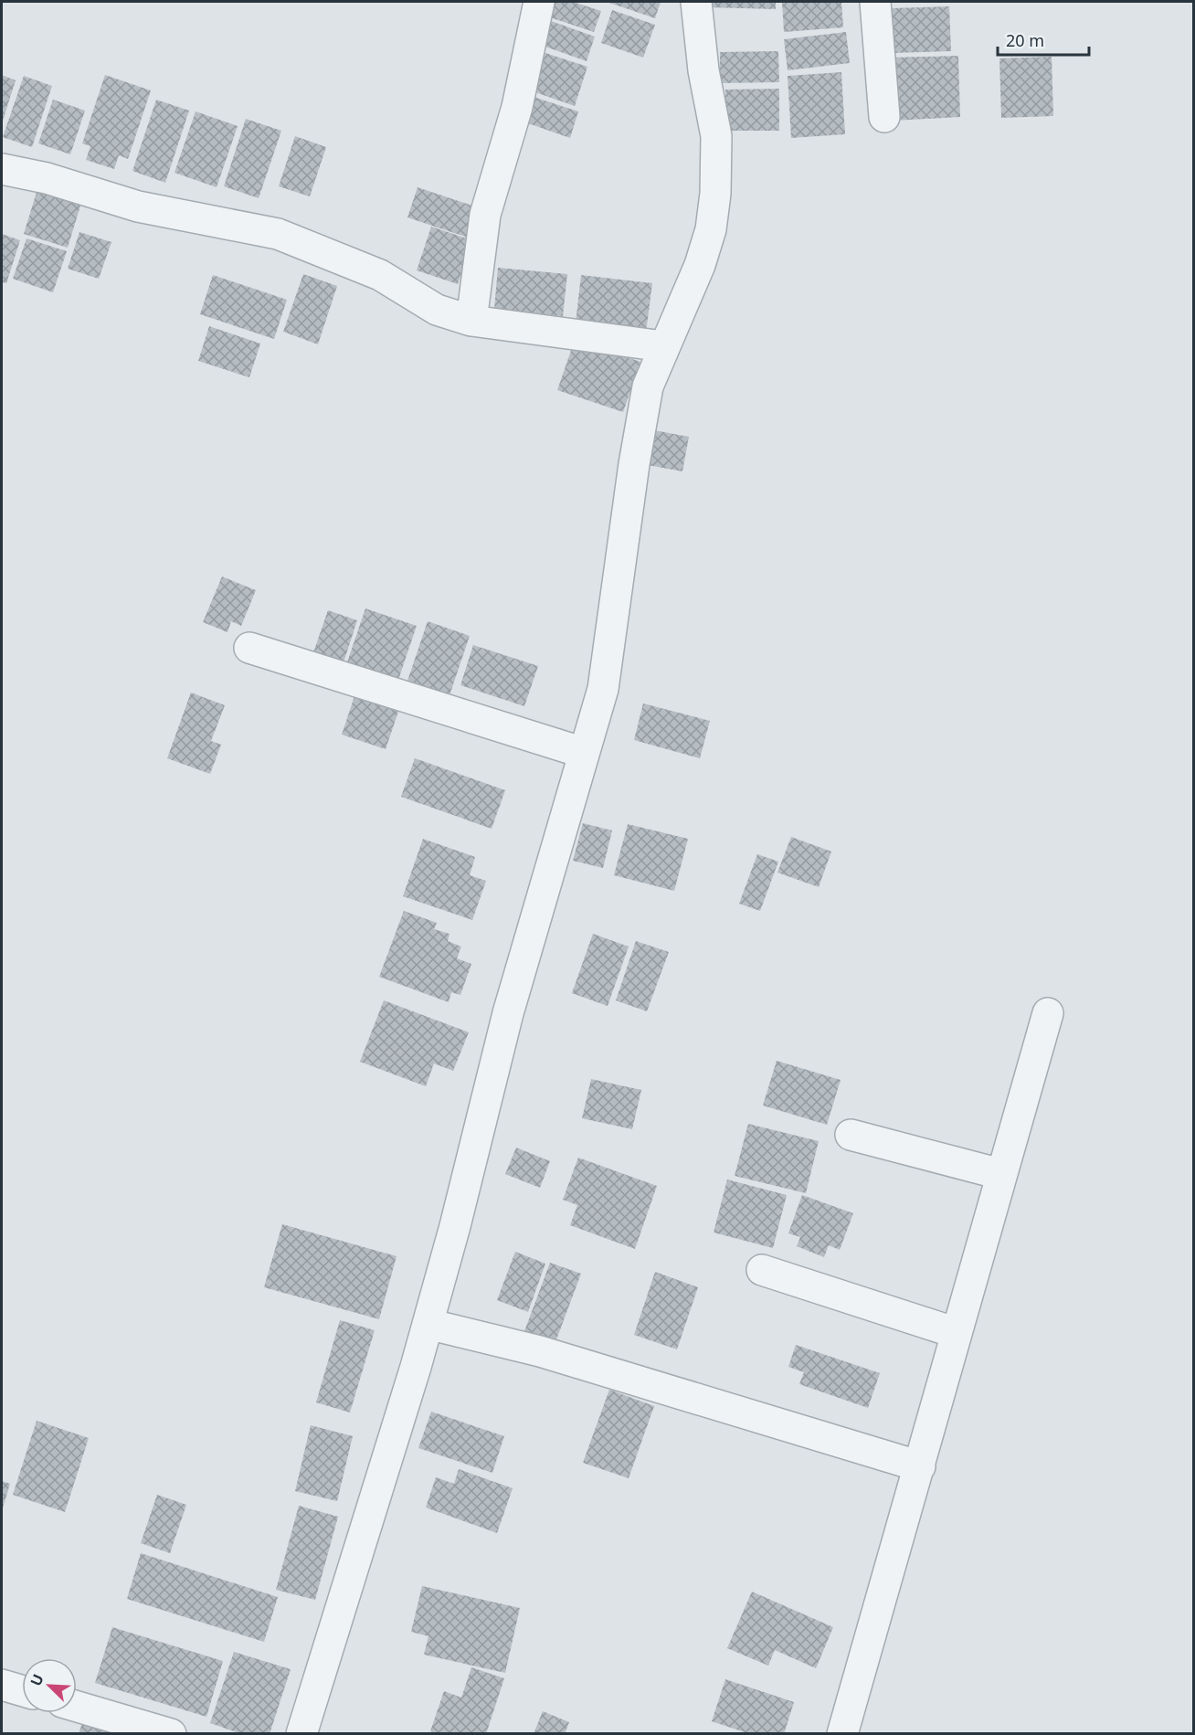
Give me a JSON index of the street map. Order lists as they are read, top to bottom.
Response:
{
  "scale_bar": "20 m",
  "north": "top left"
}
